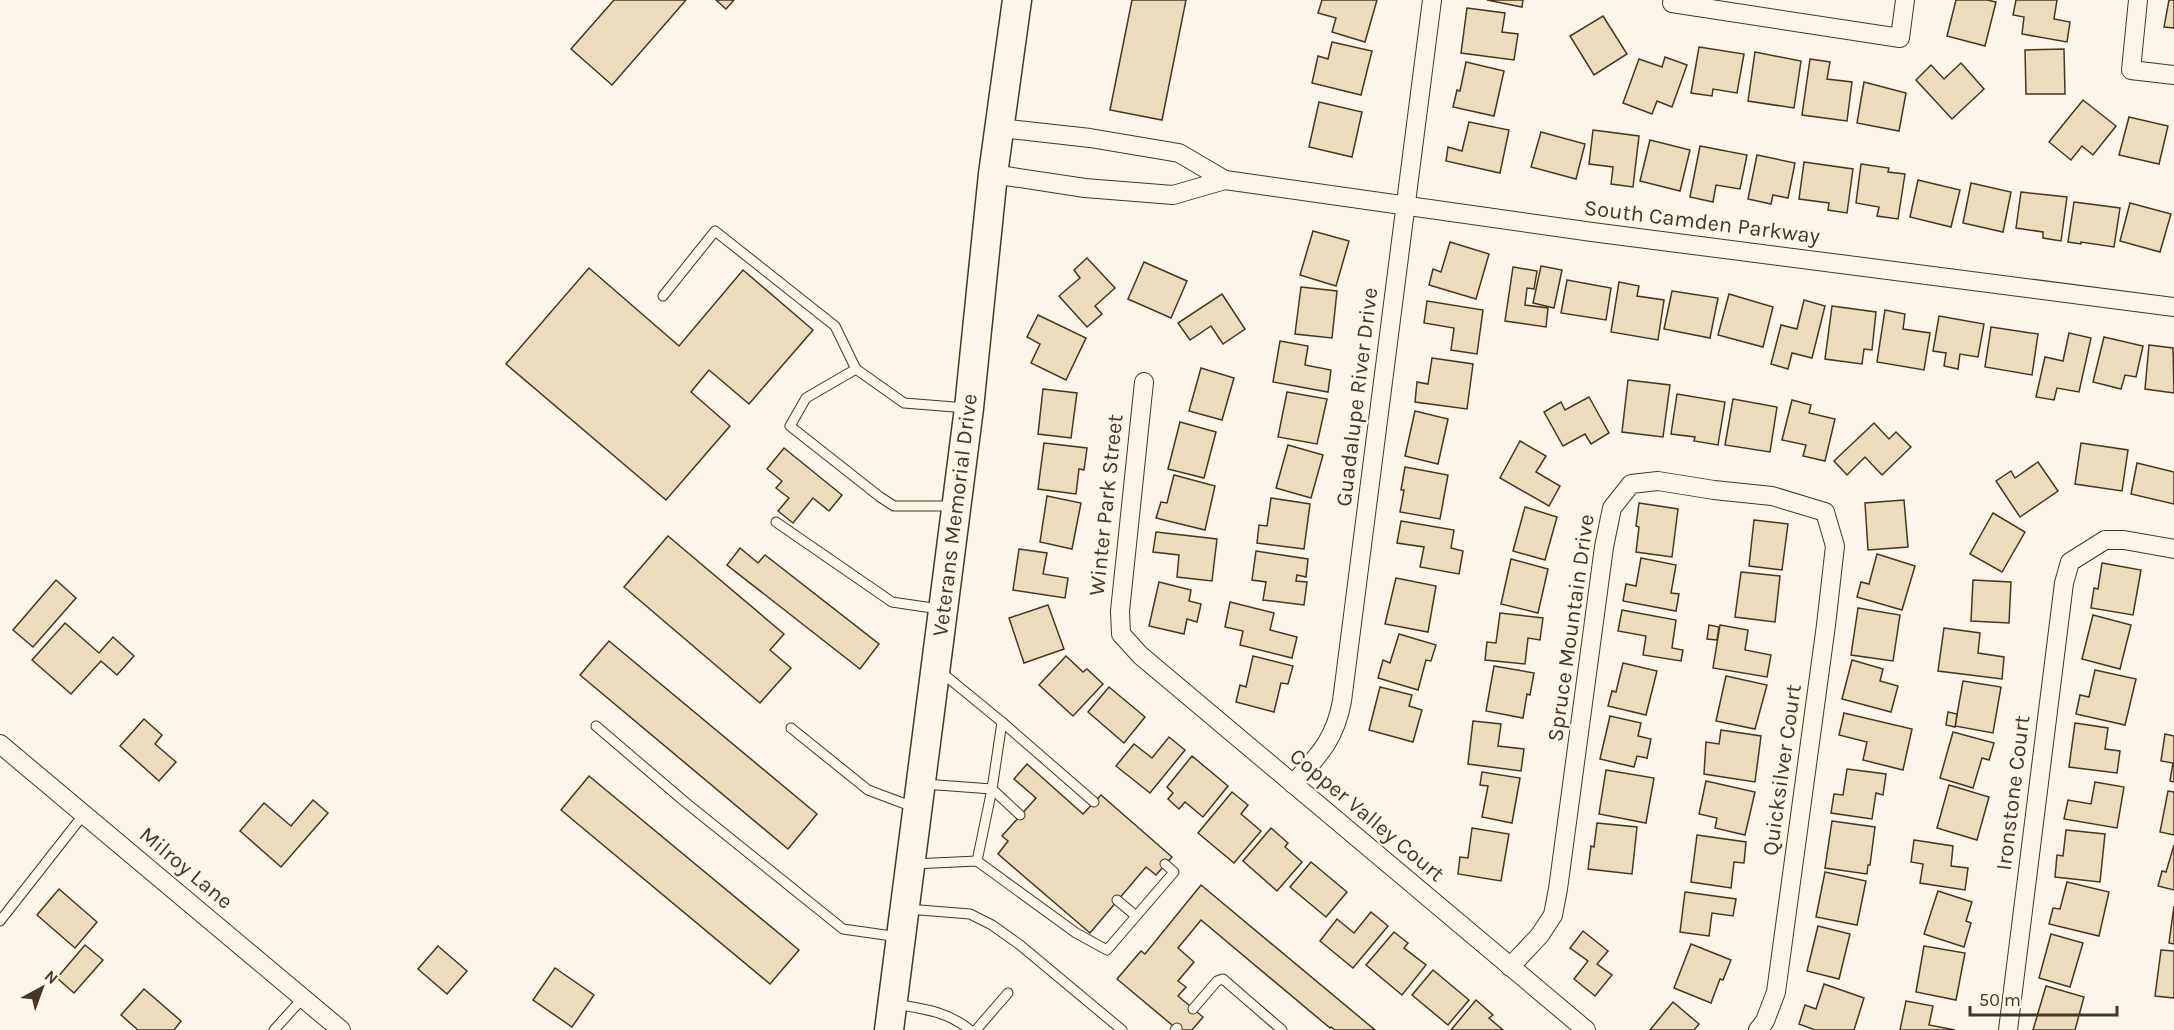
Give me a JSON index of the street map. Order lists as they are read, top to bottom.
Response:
{
  "streets": {
    "main road": ["Veterans Memorial Drive"],
    "street": [
      "South Camden Parkway",
      "Guadalupe River Drive",
      "Winter Park Street",
      "Spruce Mountain Drive",
      "Quicksilver Court",
      "Ironstone Court",
      "Copper Valley Court",
      "Milroy Lane"
    ]
  },
  "crossings": [
    ["South Camden Parkway", "Guadalupe River Drive"],
    ["South Camden Parkway", "Veterans Memorial Drive"],
    ["Guadalupe River Drive", "Copper Valley Court"],
    ["Winter Park Street", "Copper Valley Court"],
    ["Spruce Mountain Drive", "Quicksilver Court"],
    ["Spruce Mountain Drive", "Copper Valley Court"]
  ],
  "scale_bar": "50 m",
  "north": "top right"
}
